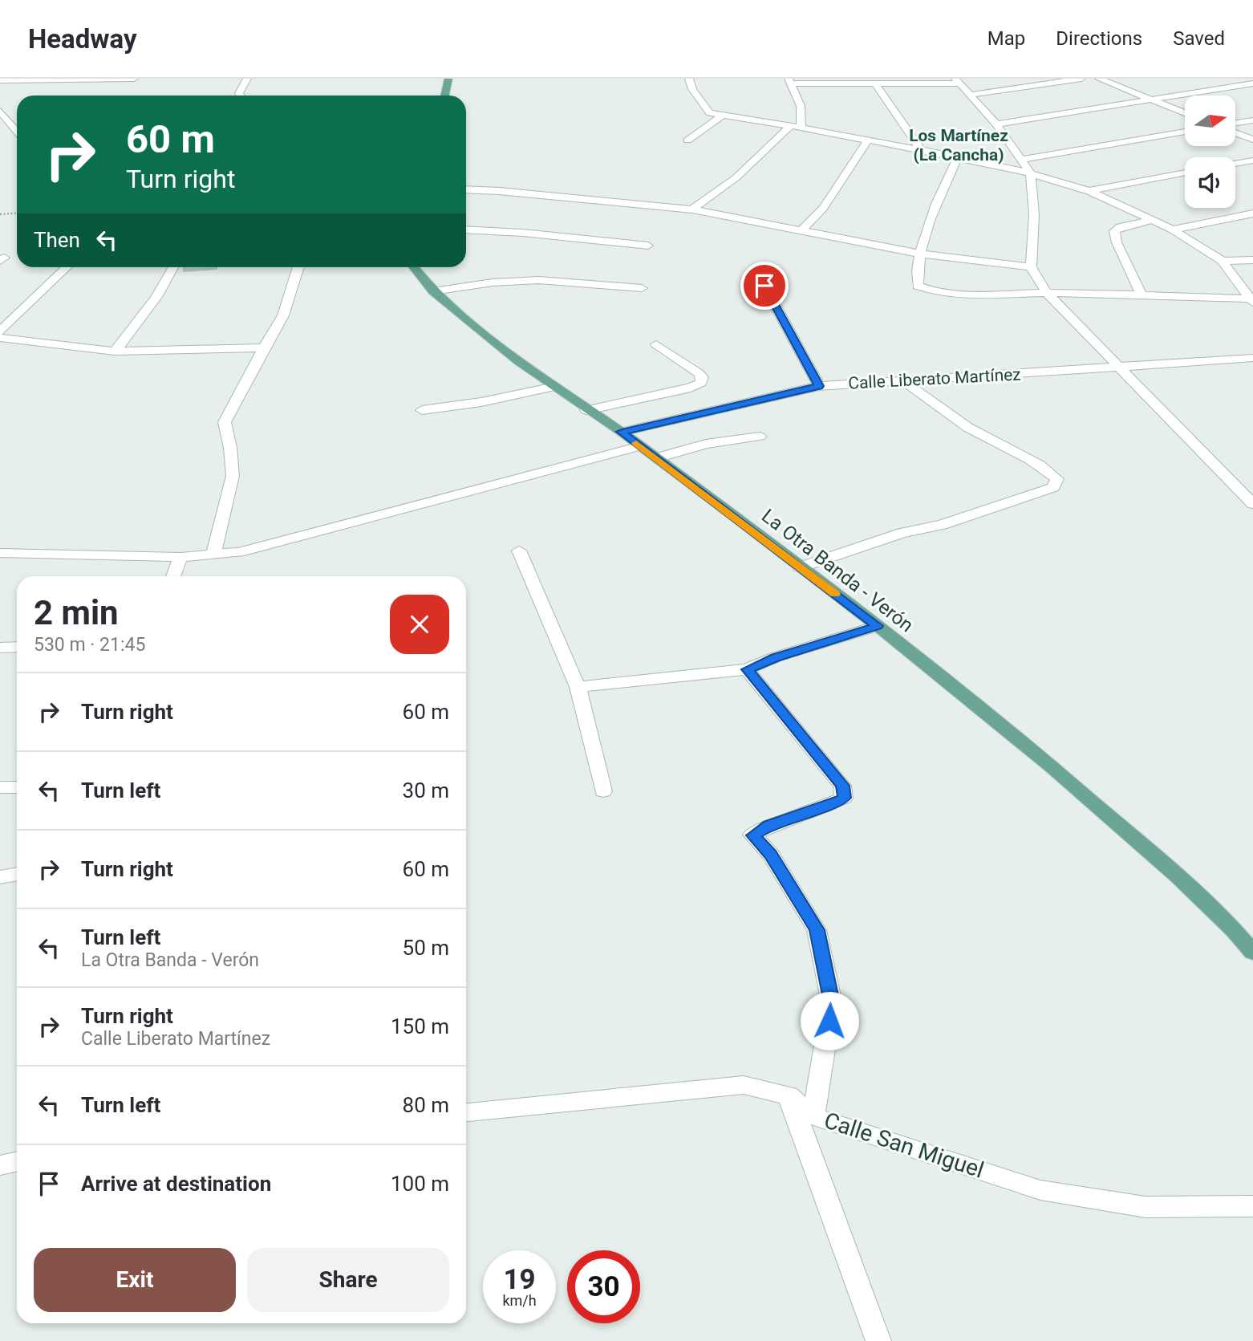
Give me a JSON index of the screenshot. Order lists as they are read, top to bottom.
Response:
{
  "streets": {
    "main road": ["La Otra Banda - Verón"],
    "street": ["Calle Liberato Martínez", "Calle San Miguel"]
  },
  "crossings": [
    ["Calle Liberato Martínez", "La Otra Banda - Verón"]
  ],
  "districts": ["Los Martínez (La Cancha)"],
  "north": "right",
  "page": {
    "header": "Headway",
    "nav": ["Map", "Directions", "Saved"],
    "turn": ["60 m", "Turn right"],
    "then": "Then",
    "heading": ["2 min", "530 m · 21:45"],
    "list": [
      {
        "name": "Turn right",
        "value": "60 m"
      },
      {
        "name": "Turn left",
        "value": "30 m"
      },
      {
        "name": "Turn right",
        "value": "60 m"
      },
      {
        "name": "Turn left",
        "note": "La Otra Banda - Verón",
        "value": "50 m"
      },
      {
        "name": "Turn right",
        "note": "Calle Liberato Martínez",
        "value": "150 m"
      },
      {
        "name": "Turn left",
        "value": "80 m"
      },
      {
        "name": "Arrive at destination",
        "value": "100 m"
      }
    ],
    "buttons": ["Exit", "Share"],
    "speed": "19 km/h",
    "limit": "30"
  }
}
